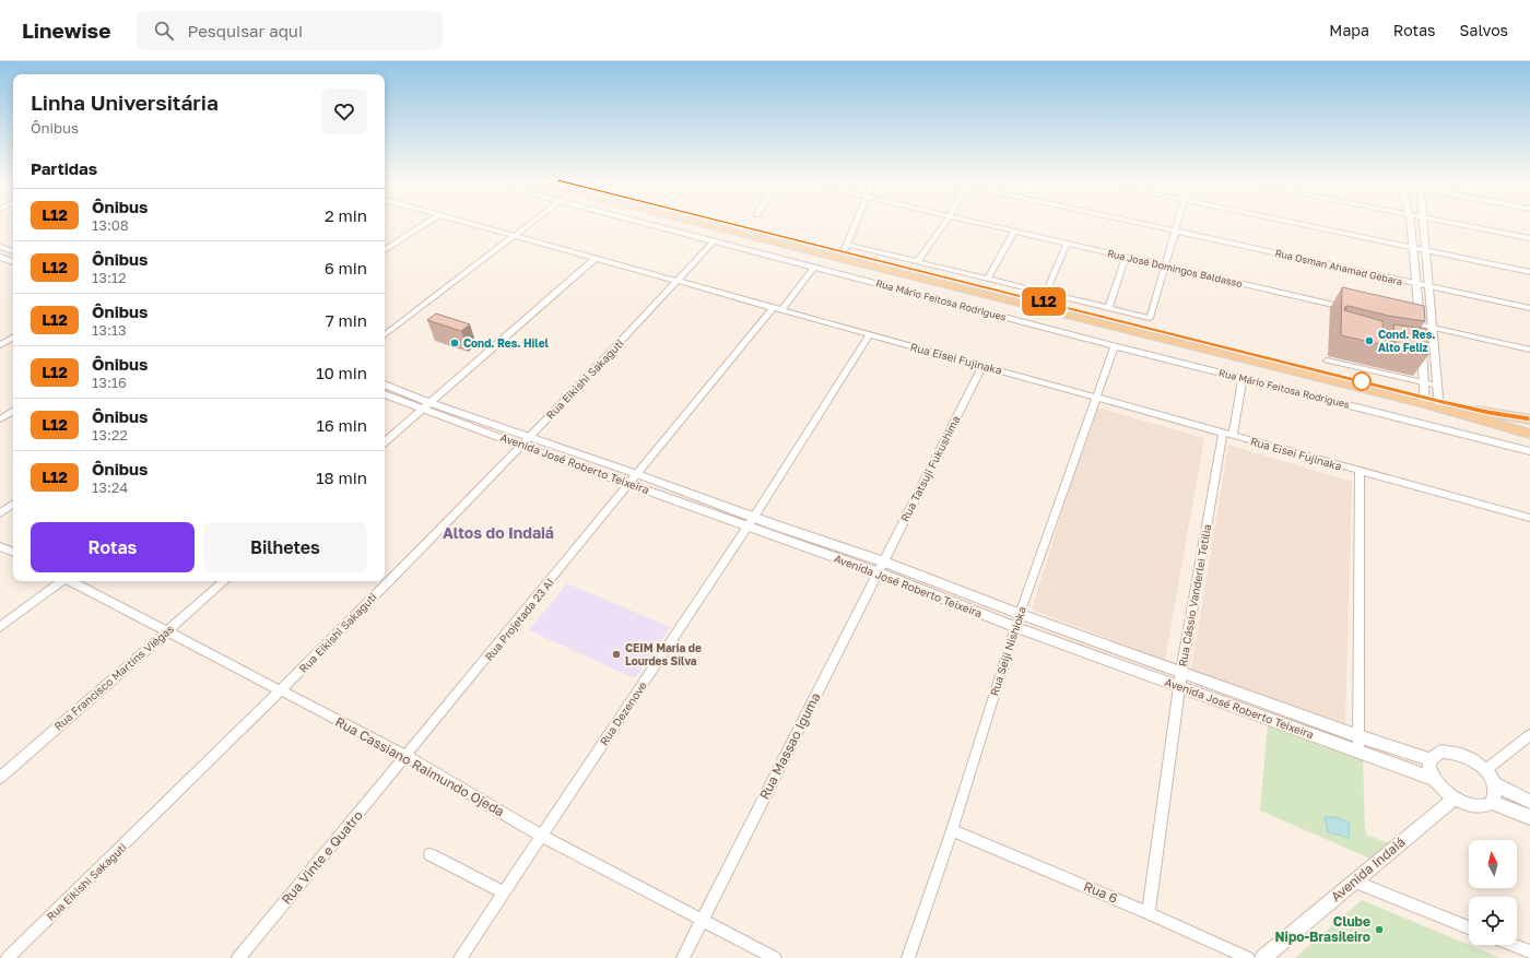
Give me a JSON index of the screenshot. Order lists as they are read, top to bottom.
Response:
{
  "streets": {
    "street": [
      "Rua Osman Ahamad Gebara",
      "Rua José Domingos Baldasso",
      "Rua Mário Feitosa Rodrigues",
      "Rua Eisei Fujinaka",
      "Rua Eikishi Sakaguti",
      "Avenida José Roberto Teixeira",
      "Rua Tatsuji Fukushima",
      "Rua Cássio Vanderlei Tetilia",
      "Rua Projetada 23 AI",
      "Rua Seiji Nishioka",
      "Rua Francisco Martins Viégas",
      "Rua Dezenove",
      "Rua Massao Iguma",
      "Rua Cassiano Raimundo Ojeda",
      "Rua Vinte e Quatro",
      "Avenida Indaiá",
      "Rua 6"
    ]
  },
  "crossings": [
    ["Rua Mário Feitosa Rodrigues", "Rua Eikishi Sakaguti"],
    ["Rua Mário Feitosa Rodrigues", "Rua Cássio Vanderlei Tetilia"],
    ["Rua Mário Feitosa Rodrigues", "Rua Seiji Nishioka"],
    ["Rua Eisei Fujinaka", "Rua Eikishi Sakaguti"],
    ["Rua Eisei Fujinaka", "Rua Tatsuji Fukushima"],
    ["Rua Eisei Fujinaka", "Rua Cássio Vanderlei Tetilia"],
    ["Rua Eisei Fujinaka", "Rua Projetada 23 AI"],
    ["Rua Eisei Fujinaka", "Rua Seiji Nishioka"],
    ["Rua Eisei Fujinaka", "Rua Dezenove"],
    ["Rua Eikishi Sakaguti", "Avenida José Roberto Teixeira"],
    ["Rua Eikishi Sakaguti", "Rua Cassiano Raimundo Ojeda"],
    ["Avenida José Roberto Teixeira", "Rua Tatsuji Fukushima"],
    ["Avenida José Roberto Teixeira", "Rua Cássio Vanderlei Tetilia"],
    ["Avenida José Roberto Teixeira", "Rua Projetada 23 AI"],
    ["Avenida José Roberto Teixeira", "Rua Seiji Nishioka"],
    ["Avenida José Roberto Teixeira", "Rua Dezenove"],
    ["Avenida José Roberto Teixeira", "Rua Massao Iguma"],
    ["Avenida José Roberto Teixeira", "Avenida Indaiá"],
    ["Rua Tatsuji Fukushima", "Rua Massao Iguma"],
    ["Rua Cássio Vanderlei Tetilia", "Rua 6"],
    ["Rua Projetada 23 AI", "Rua Cassiano Raimundo Ojeda"],
    ["Rua Projetada 23 AI", "Rua Vinte e Quatro"],
    ["Rua Seiji Nishioka", "Rua 6"],
    ["Rua Francisco Martins Viégas", "Rua Cassiano Raimundo Ojeda"],
    ["Rua Dezenove", "Rua Cassiano Raimundo Ojeda"],
    ["Rua Massao Iguma", "Rua Cassiano Raimundo Ojeda"],
    ["Rua Cassiano Raimundo Ojeda", "Rua Vinte e Quatro"]
  ],
  "districts": ["Altos do Indaiá"],
  "places": [
    "Cond. Res. Alto Feliz",
    "Cond. Res. Hilel",
    "CEIM Maria de Lourdes Silva",
    "Clube Nipo-Brasileiro"
  ],
  "lines": ["bus line L12"],
  "north": "top",
  "page": {
    "header": "Linewise",
    "search": "Pesquisar aqui",
    "nav": ["Mapa", "Rotas", "Salvos"],
    "on_map": "L12",
    "heading": [
      ["Linha Universitária", "Ônibus"],
      "Partidas"
    ],
    "list": [
      {
        "mark": "L12",
        "name": "Ônibus",
        "note": "13:08",
        "value": "2 min"
      },
      {
        "mark": "L12",
        "name": "Ônibus",
        "note": "13:12",
        "value": "6 min"
      },
      {
        "mark": "L12",
        "name": "Ônibus",
        "note": "13:13",
        "value": "7 min"
      },
      {
        "mark": "L12",
        "name": "Ônibus",
        "note": "13:16",
        "value": "10 min"
      },
      {
        "mark": "L12",
        "name": "Ônibus",
        "note": "13:22",
        "value": "16 min"
      },
      {
        "mark": "L12",
        "name": "Ônibus",
        "note": "13:24",
        "value": "18 min"
      }
    ],
    "buttons": ["Rotas", "Bilhetes"]
  }
}
